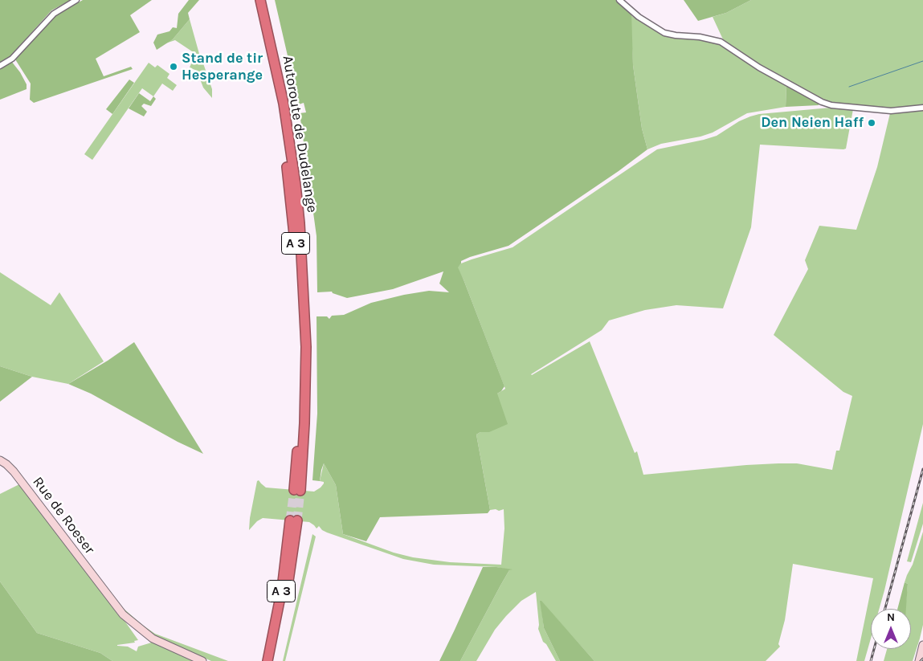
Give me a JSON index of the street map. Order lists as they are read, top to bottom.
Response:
{
  "streets": {
    "highway": ["Autoroute de Dudelange", "A 3"],
    "main road": ["Rue de Roeser"]
  },
  "places": ["Stand de tir Hesperange", "Den Neien Haff"],
  "north": "top"
}
